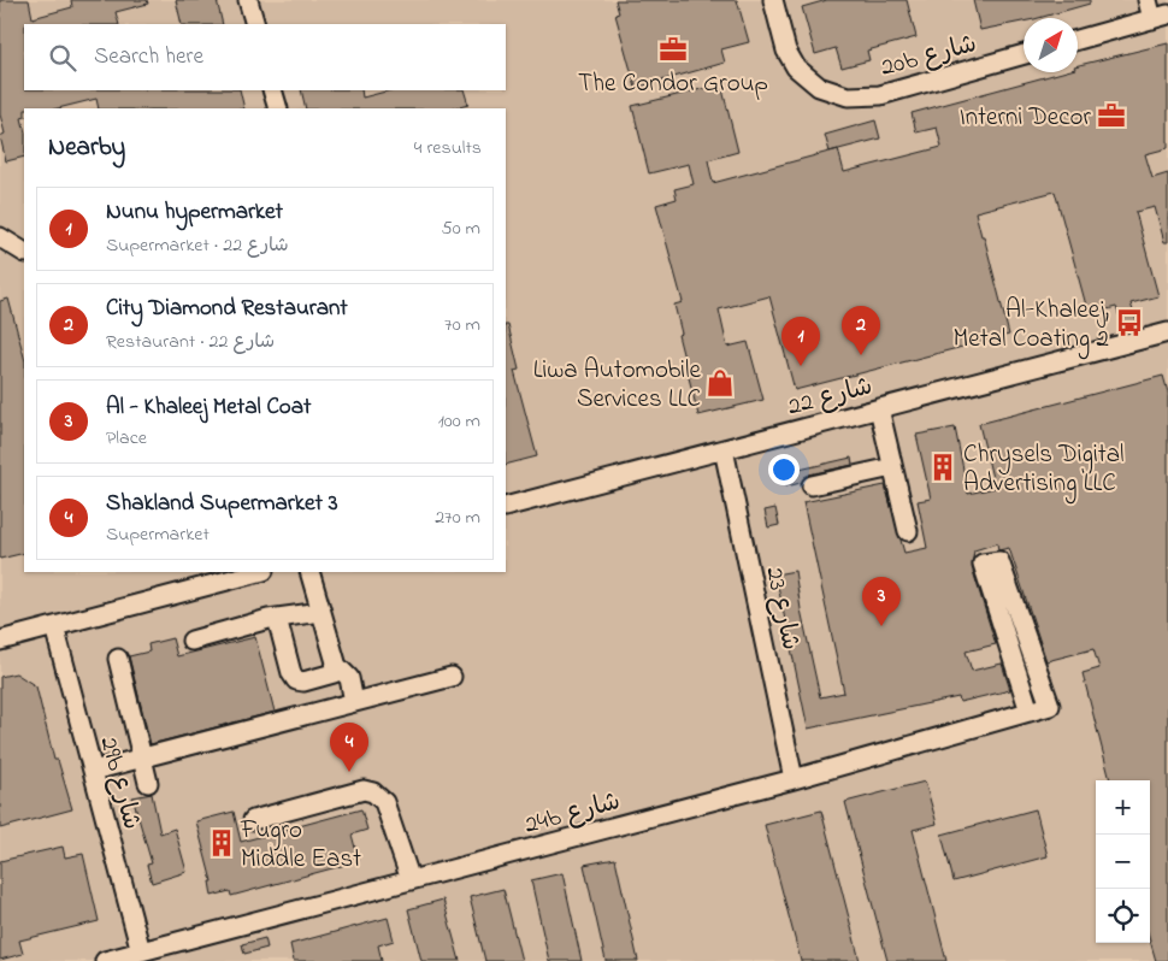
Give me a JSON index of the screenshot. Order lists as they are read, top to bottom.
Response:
{
  "streets": {
    "street": [
      "20b شارع",
      "شارع 22",
      "شارع 23",
      "29b شارع",
      "24b شارع"
    ]
  },
  "crossings": [
    ["شارع 22", "شارع 23"],
    ["شارع 23", "24b شارع"],
    ["29b شارع", "24b شارع"]
  ],
  "places": {
    "office": ["The Condor Group", "Interni Decor"],
    "bus stop": ["Al-Khaleej, Metal Coating 2"],
    "shop": ["Liwa Automobile Services LLC"],
    "building": ["Chrysels Digital Advertising LLC", "Fugro Middle East"]
  },
  "north": "top right",
  "page": {
    "search": "Search here",
    "heading": ["Nearby", "4 results"],
    "list": [
      {
        "mark": "1",
        "name": "Nunu hypermarket",
        "note": "Supermarket · شارع 22",
        "value": "50 m"
      },
      {
        "mark": "2",
        "name": "City Diamond Restaurant",
        "note": "Restaurant · شارع 22",
        "value": "70 m"
      },
      {
        "mark": "3",
        "name": "Al - Khaleej Metal Coat",
        "note": "Place",
        "value": "100 m"
      },
      {
        "mark": "4",
        "name": "Shakland Supermarket 3",
        "note": "Supermarket",
        "value": "270 m"
      }
    ],
    "pins": [
      "2",
      "1",
      "3",
      "4"
    ],
    "map_buttons": ["+", "−"]
  }
}
